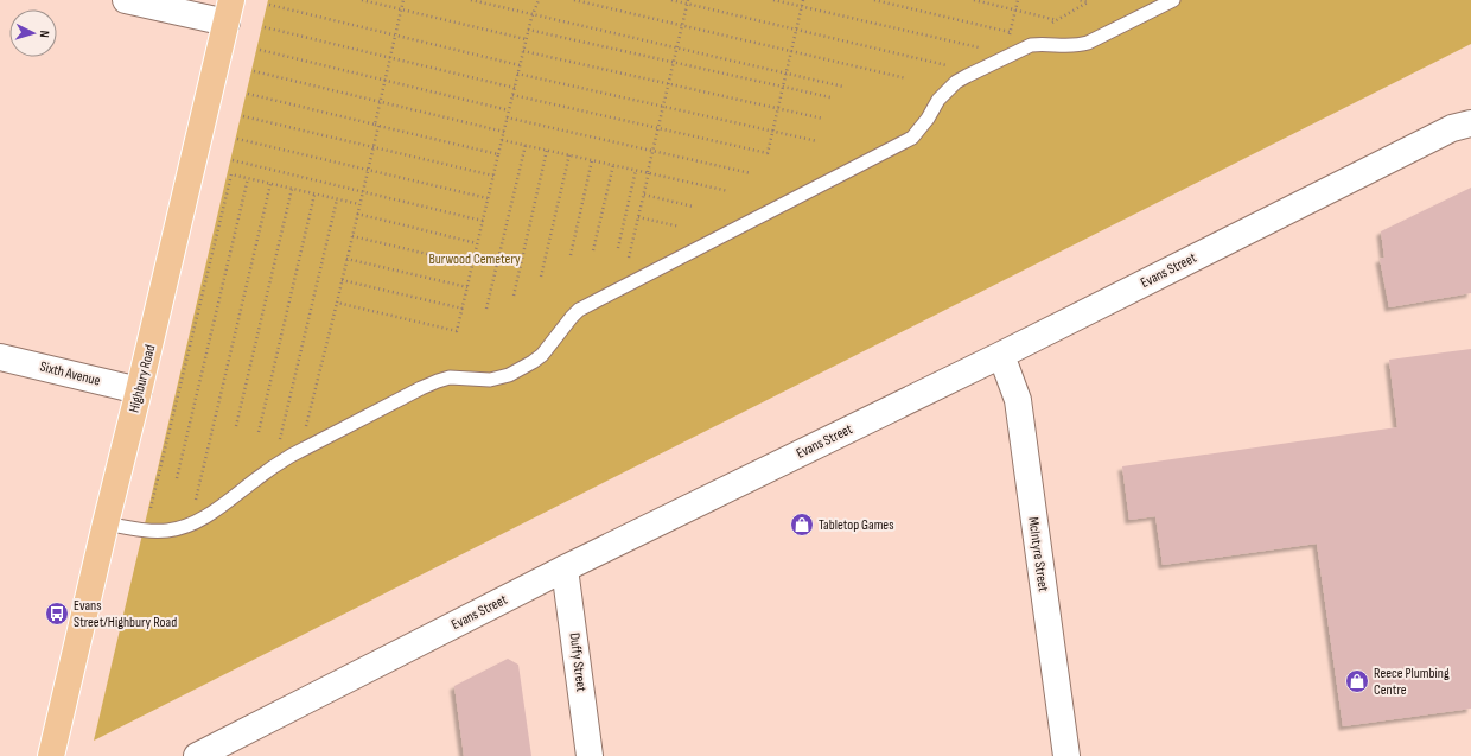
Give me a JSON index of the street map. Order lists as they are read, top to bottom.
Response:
{
  "streets": {
    "main road": ["Highbury Road"],
    "street": [
      "Evans Street",
      "Sixth Avenue",
      "McIntyre Street",
      "Duffy Street"
    ]
  },
  "crossings": [
    ["Evans Street", "McIntyre Street"],
    ["Evans Street", "Duffy Street"],
    ["Sixth Avenue", "Highbury Road"]
  ],
  "parks": ["Burwood Cemetery"],
  "places": {
    "shop": ["Tabletop Games", "Reece Plumbing Centre"],
    "bus stop": ["Evans Street/Highbury Road"]
  },
  "north": "right"
}
